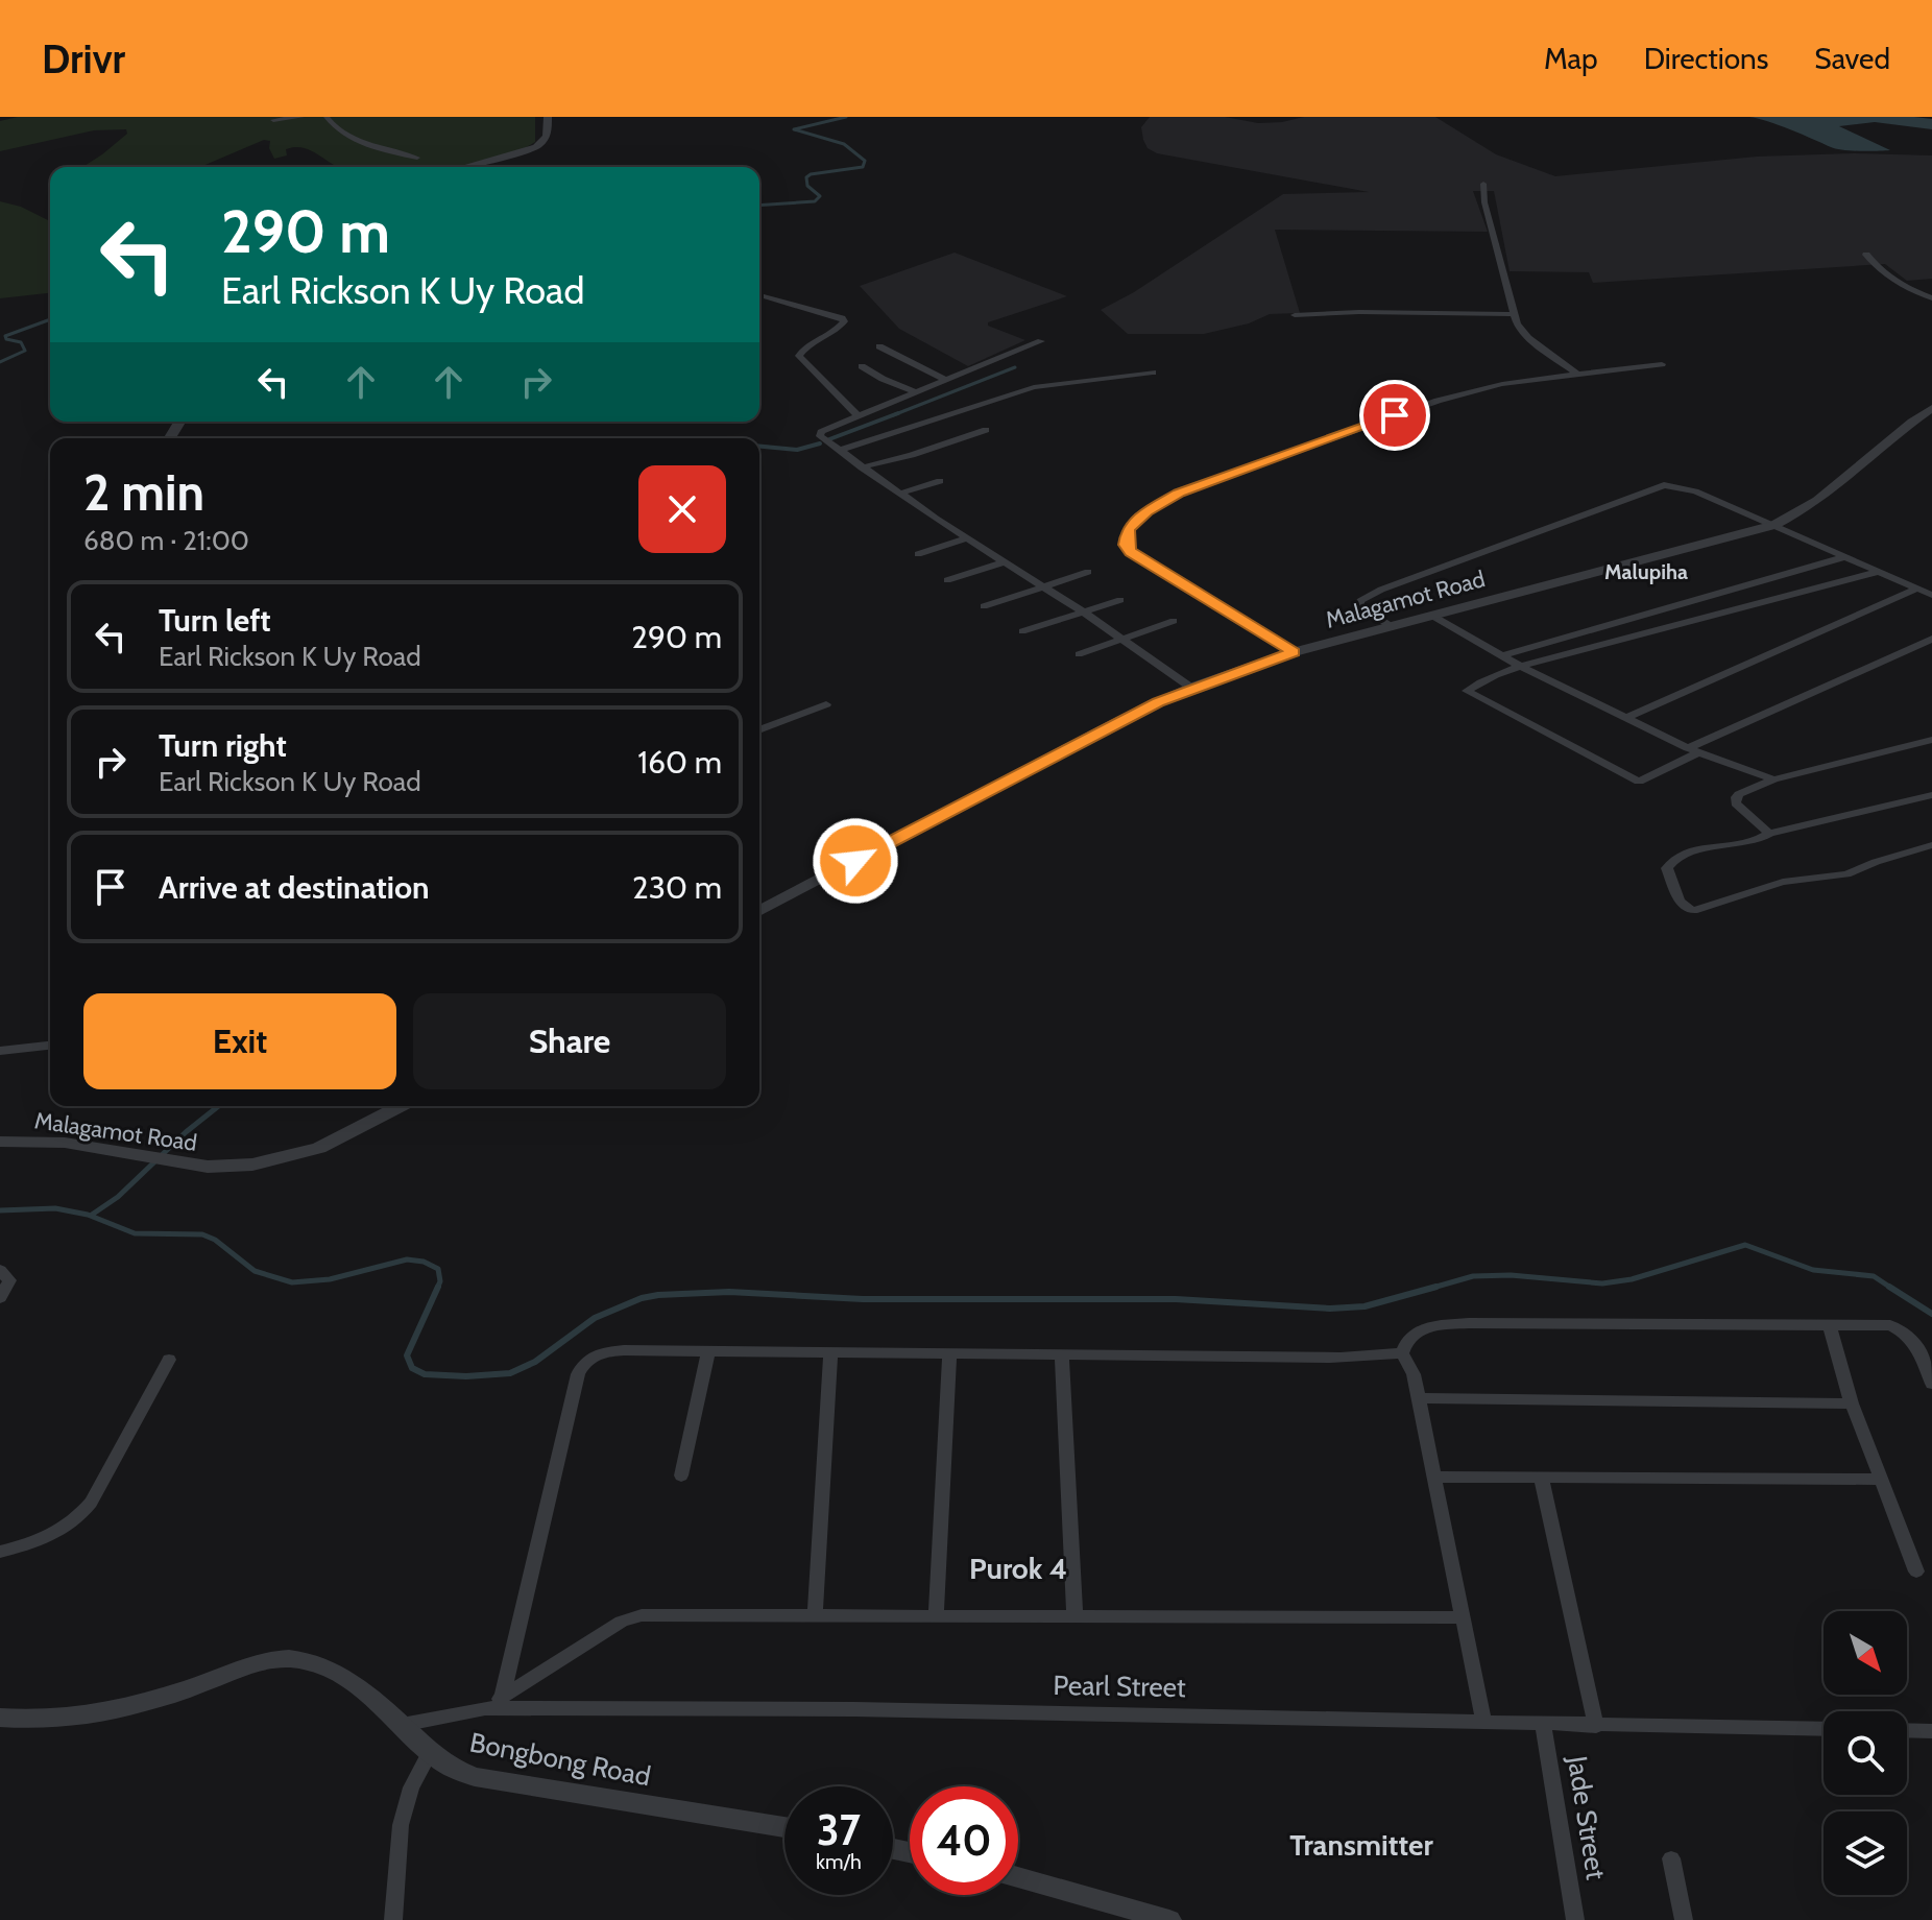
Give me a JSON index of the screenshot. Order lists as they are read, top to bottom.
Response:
{
  "streets": {
    "street": [
      "Malagamot Road",
      "Pearl Street",
      "Bongbong Road",
      "Jade Street"
    ]
  },
  "crossings": [
    ["Pearl Street", "Bongbong Road"],
    ["Pearl Street", "Jade Street"]
  ],
  "districts": ["Malupiha", "Purok 4", "Transmitter"],
  "north": "bottom right",
  "page": {
    "header": "Drivr",
    "nav": ["Map", "Directions", "Saved"],
    "turn": ["290 m", "Earl Rickson K Uy Road"],
    "heading": ["2 min", "680 m · 21:00"],
    "list": [
      {
        "name": "Turn left",
        "note": "Earl Rickson K Uy Road",
        "value": "290 m"
      },
      {
        "name": "Turn right",
        "note": "Earl Rickson K Uy Road",
        "value": "160 m"
      },
      {
        "name": "Arrive at destination",
        "value": "230 m"
      }
    ],
    "buttons": ["Exit", "Share"],
    "speed": "37 km/h",
    "limit": "40"
  }
}
